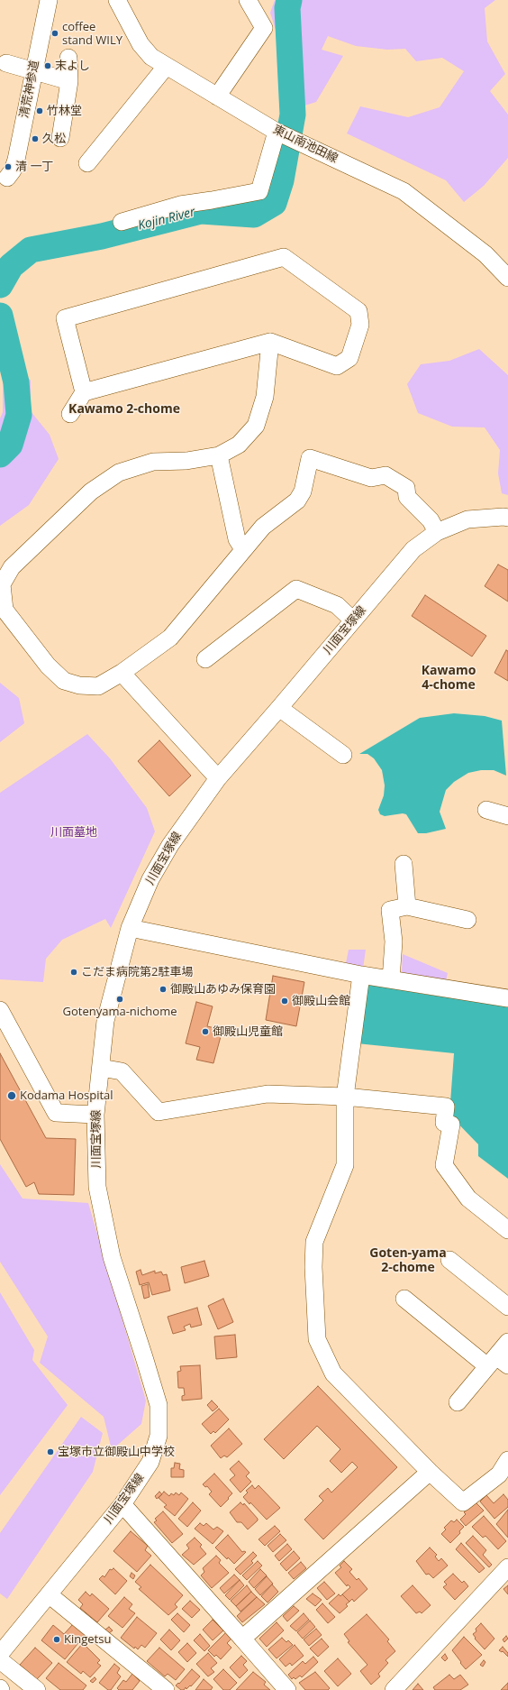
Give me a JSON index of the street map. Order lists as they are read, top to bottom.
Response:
{
  "streets": {
    "street": ["清荒神参道", "東山南池田線", "川面宝塚線"]
  },
  "districts": ["Kawamo 2-chome", "Kawamo 4-chome", "Goten-yama 2-chome"],
  "water": ["Kojin River"],
  "parks": ["川面墓地"],
  "places": [
    "coffee stand WILY",
    "末よし",
    "竹林堂",
    "久松",
    "清 一丁",
    "こだま病院第2駐車場",
    "御殿山あゆみ保育園",
    "Gotenyama-nichome",
    "御殿山会館",
    "御殿山児童館",
    "Kodama Hospital",
    "宝塚市立御殿山中学校",
    "Kingetsu"
  ]
}
